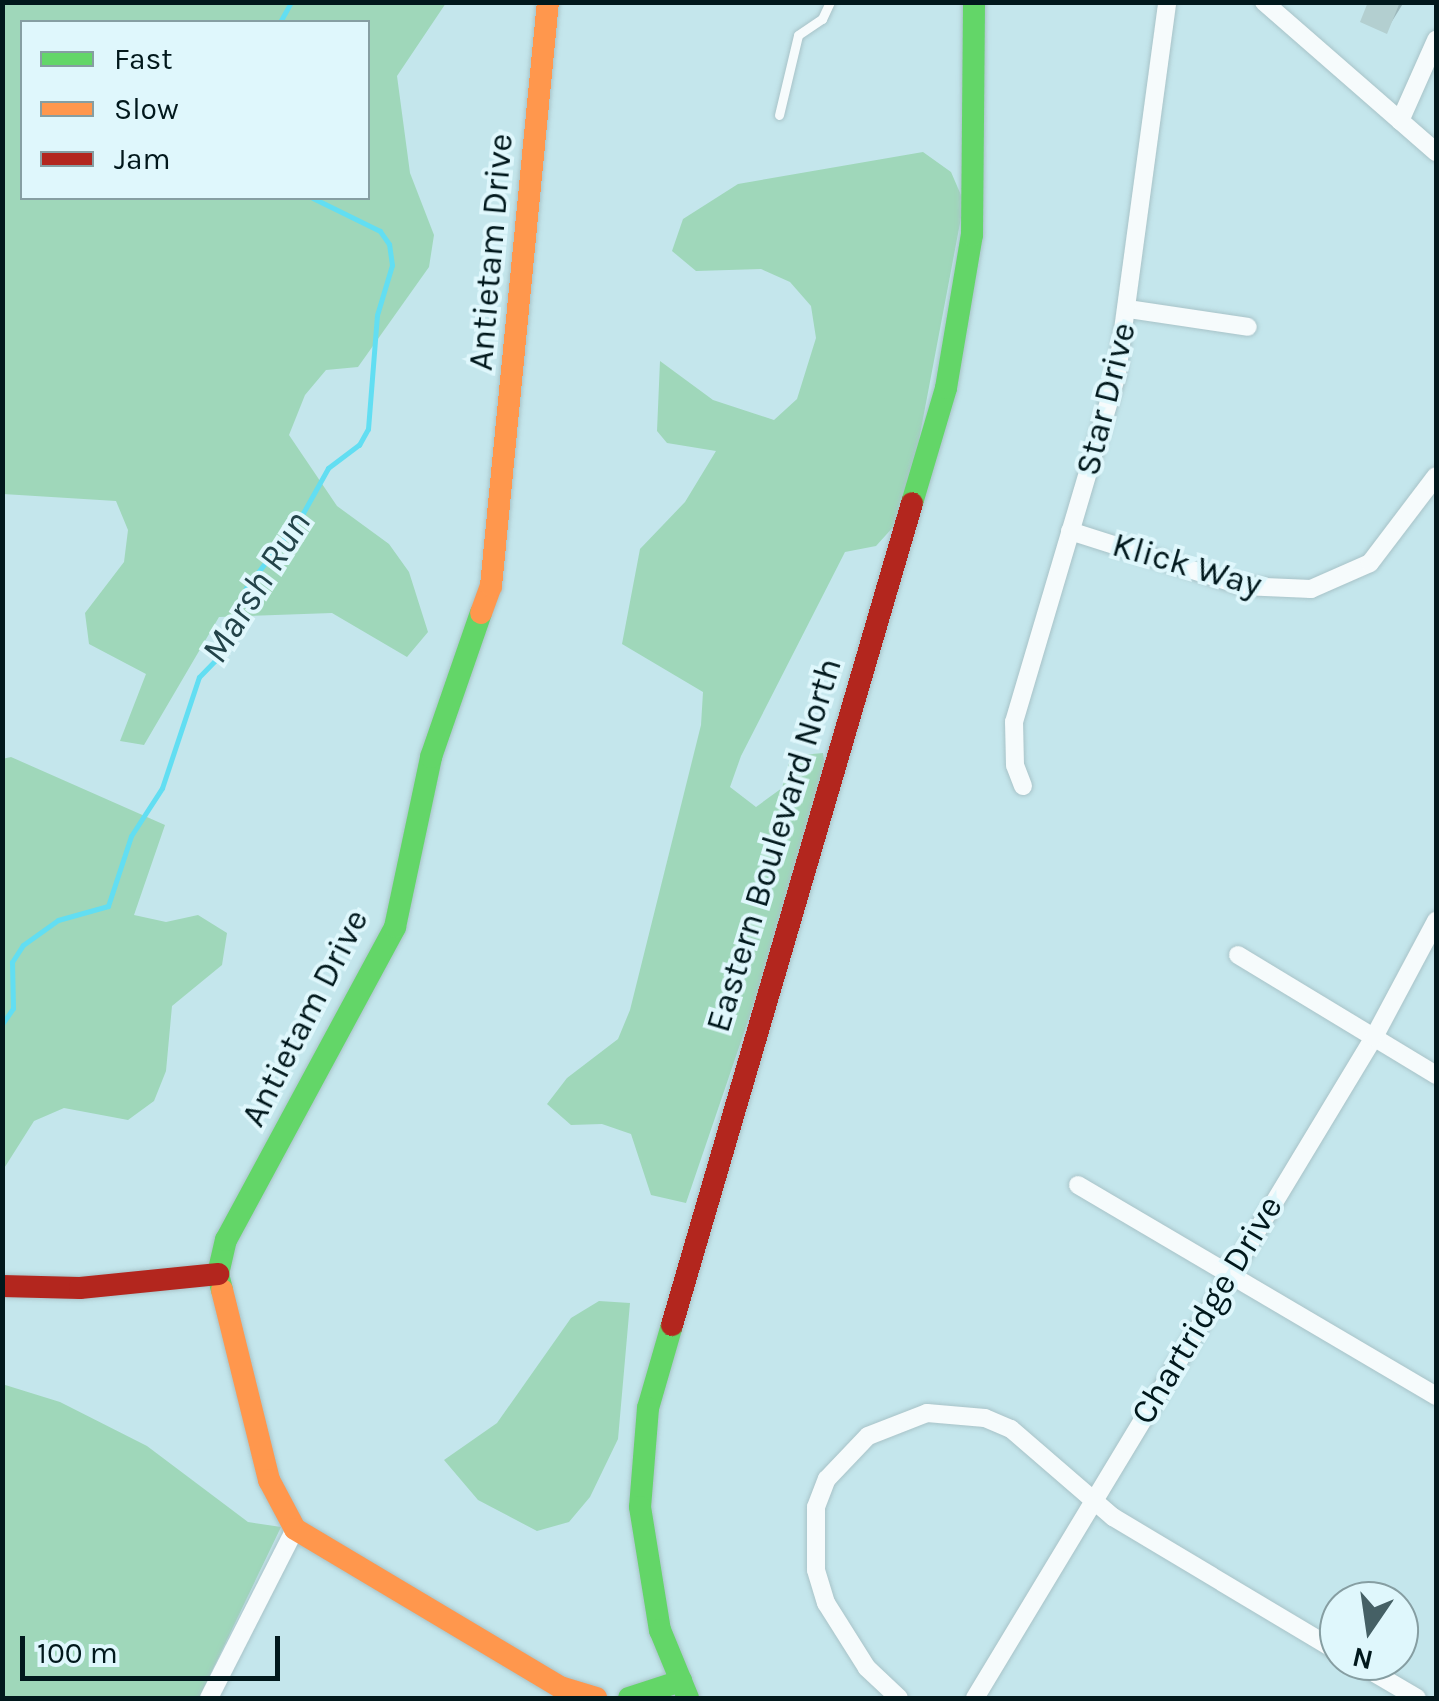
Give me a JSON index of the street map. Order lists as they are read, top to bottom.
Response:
{
  "streets": {
    "street": [
      "Antietam Drive",
      "Star Drive",
      "Klick Way",
      "Eastern Boulevard North",
      "Chartridge Drive"
    ]
  },
  "crossings": [
    ["Star Drive", "Klick Way"]
  ],
  "water": ["Marsh Run"],
  "legend": ["Fast", "Slow", "Jam"],
  "scale_bar": "100 m",
  "north": "bottom"
}
